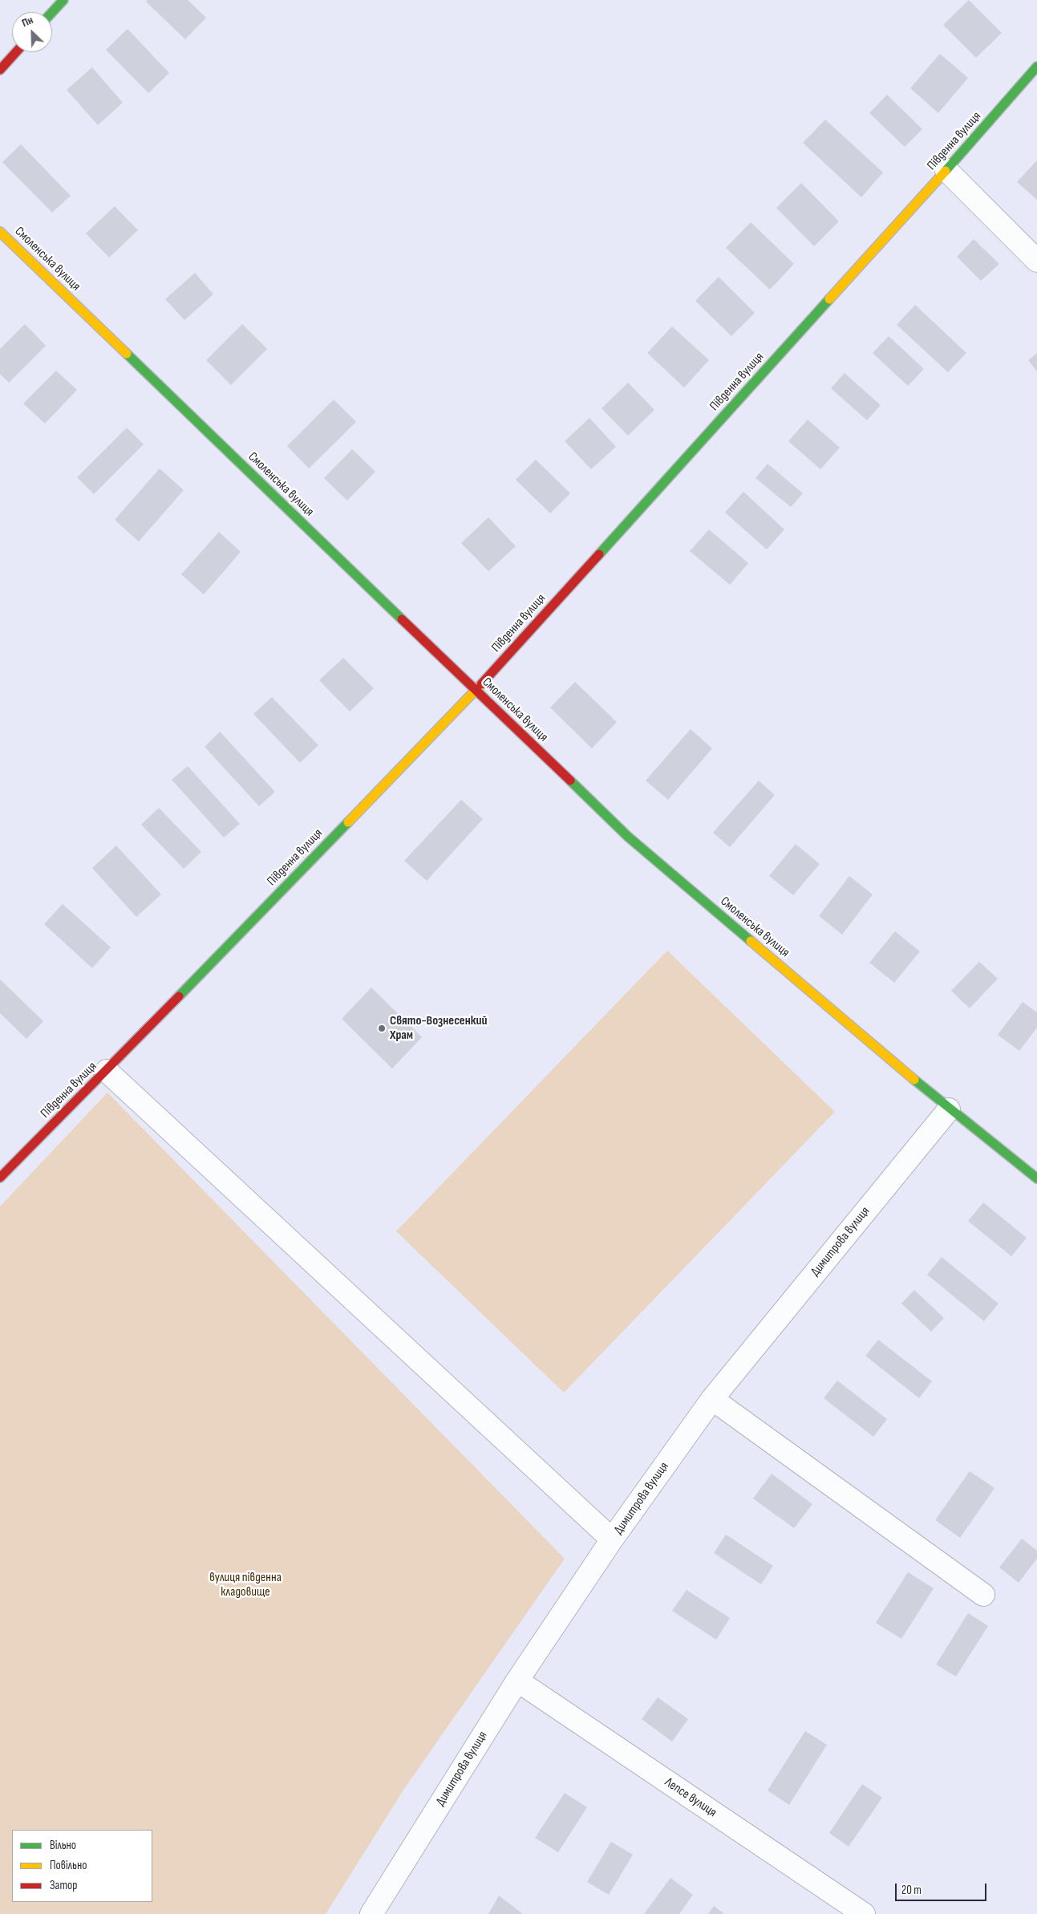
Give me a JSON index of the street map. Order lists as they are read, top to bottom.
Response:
{
  "streets": {
    "street": [
      "Південна вулиця",
      "Смоленська вулиця",
      "Димитрова вулиця",
      "Лепсе вулиця"
    ]
  },
  "crossings": [
    ["Південна вулиця", "Смоленська вулиця"],
    ["Смоленська вулиця", "Димитрова вулиця"],
    ["Димитрова вулиця", "Лепсе вулиця"]
  ],
  "parks": ["вулиця південна кладовище"],
  "places": ["Свято-Вознесенкий Храм"],
  "legend": ["Вільно", "Повільно", "Затор"],
  "scale_bar": "20 m",
  "north": "top left"
}
